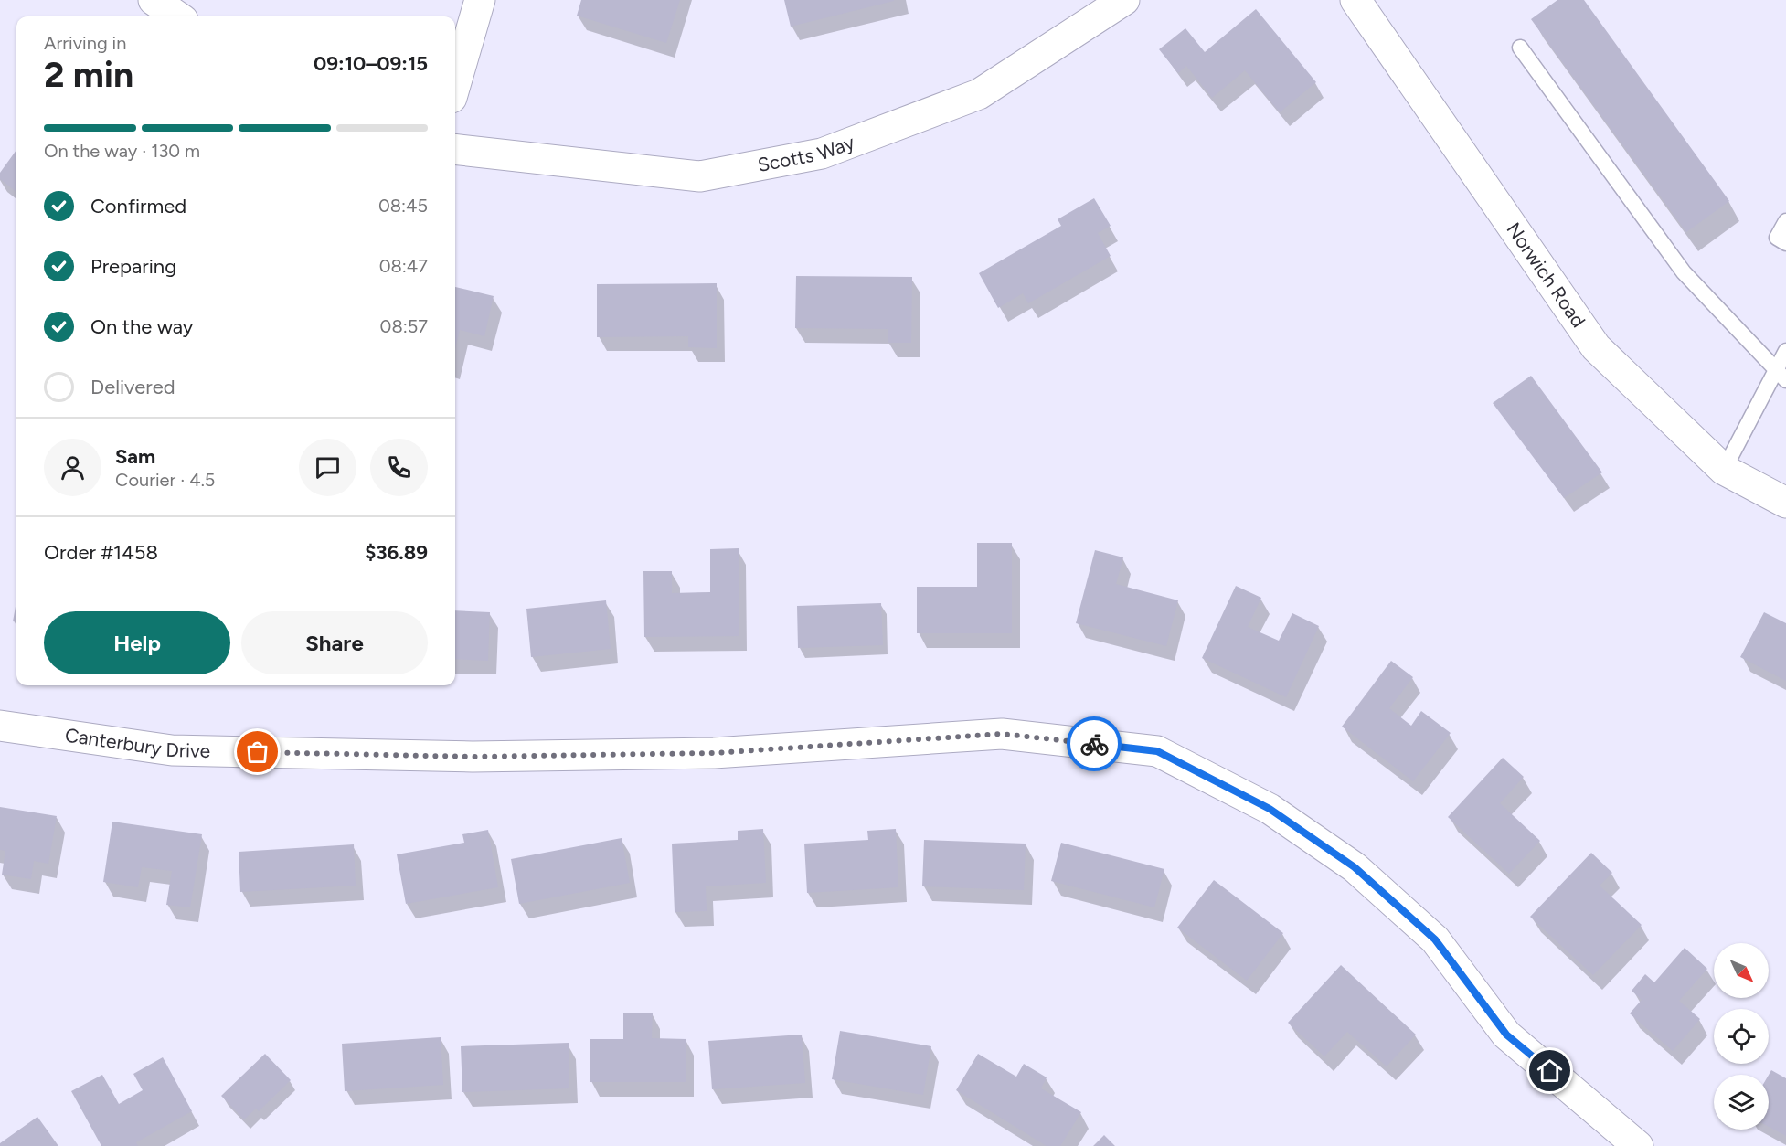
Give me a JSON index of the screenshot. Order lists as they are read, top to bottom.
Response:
{
  "streets": {
    "street": ["Scotts Way", "Norwich Road", "Canterbury Drive"]
  },
  "north": "bottom right",
  "page": {
    "heading": ["2 min", "Arriving in", "09:10–09:15"],
    "panel": [
      "Sam",
      "Courier · 4.5",
      "Order #1458",
      "$36.89"
    ],
    "bar": "On the way · 130 m",
    "list": [
      ["Confirmed", "08:45"],
      ["Preparing", "08:47"],
      ["On the way", "08:57"],
      "Delivered"
    ],
    "buttons": ["Help", "Share"]
  }
}
